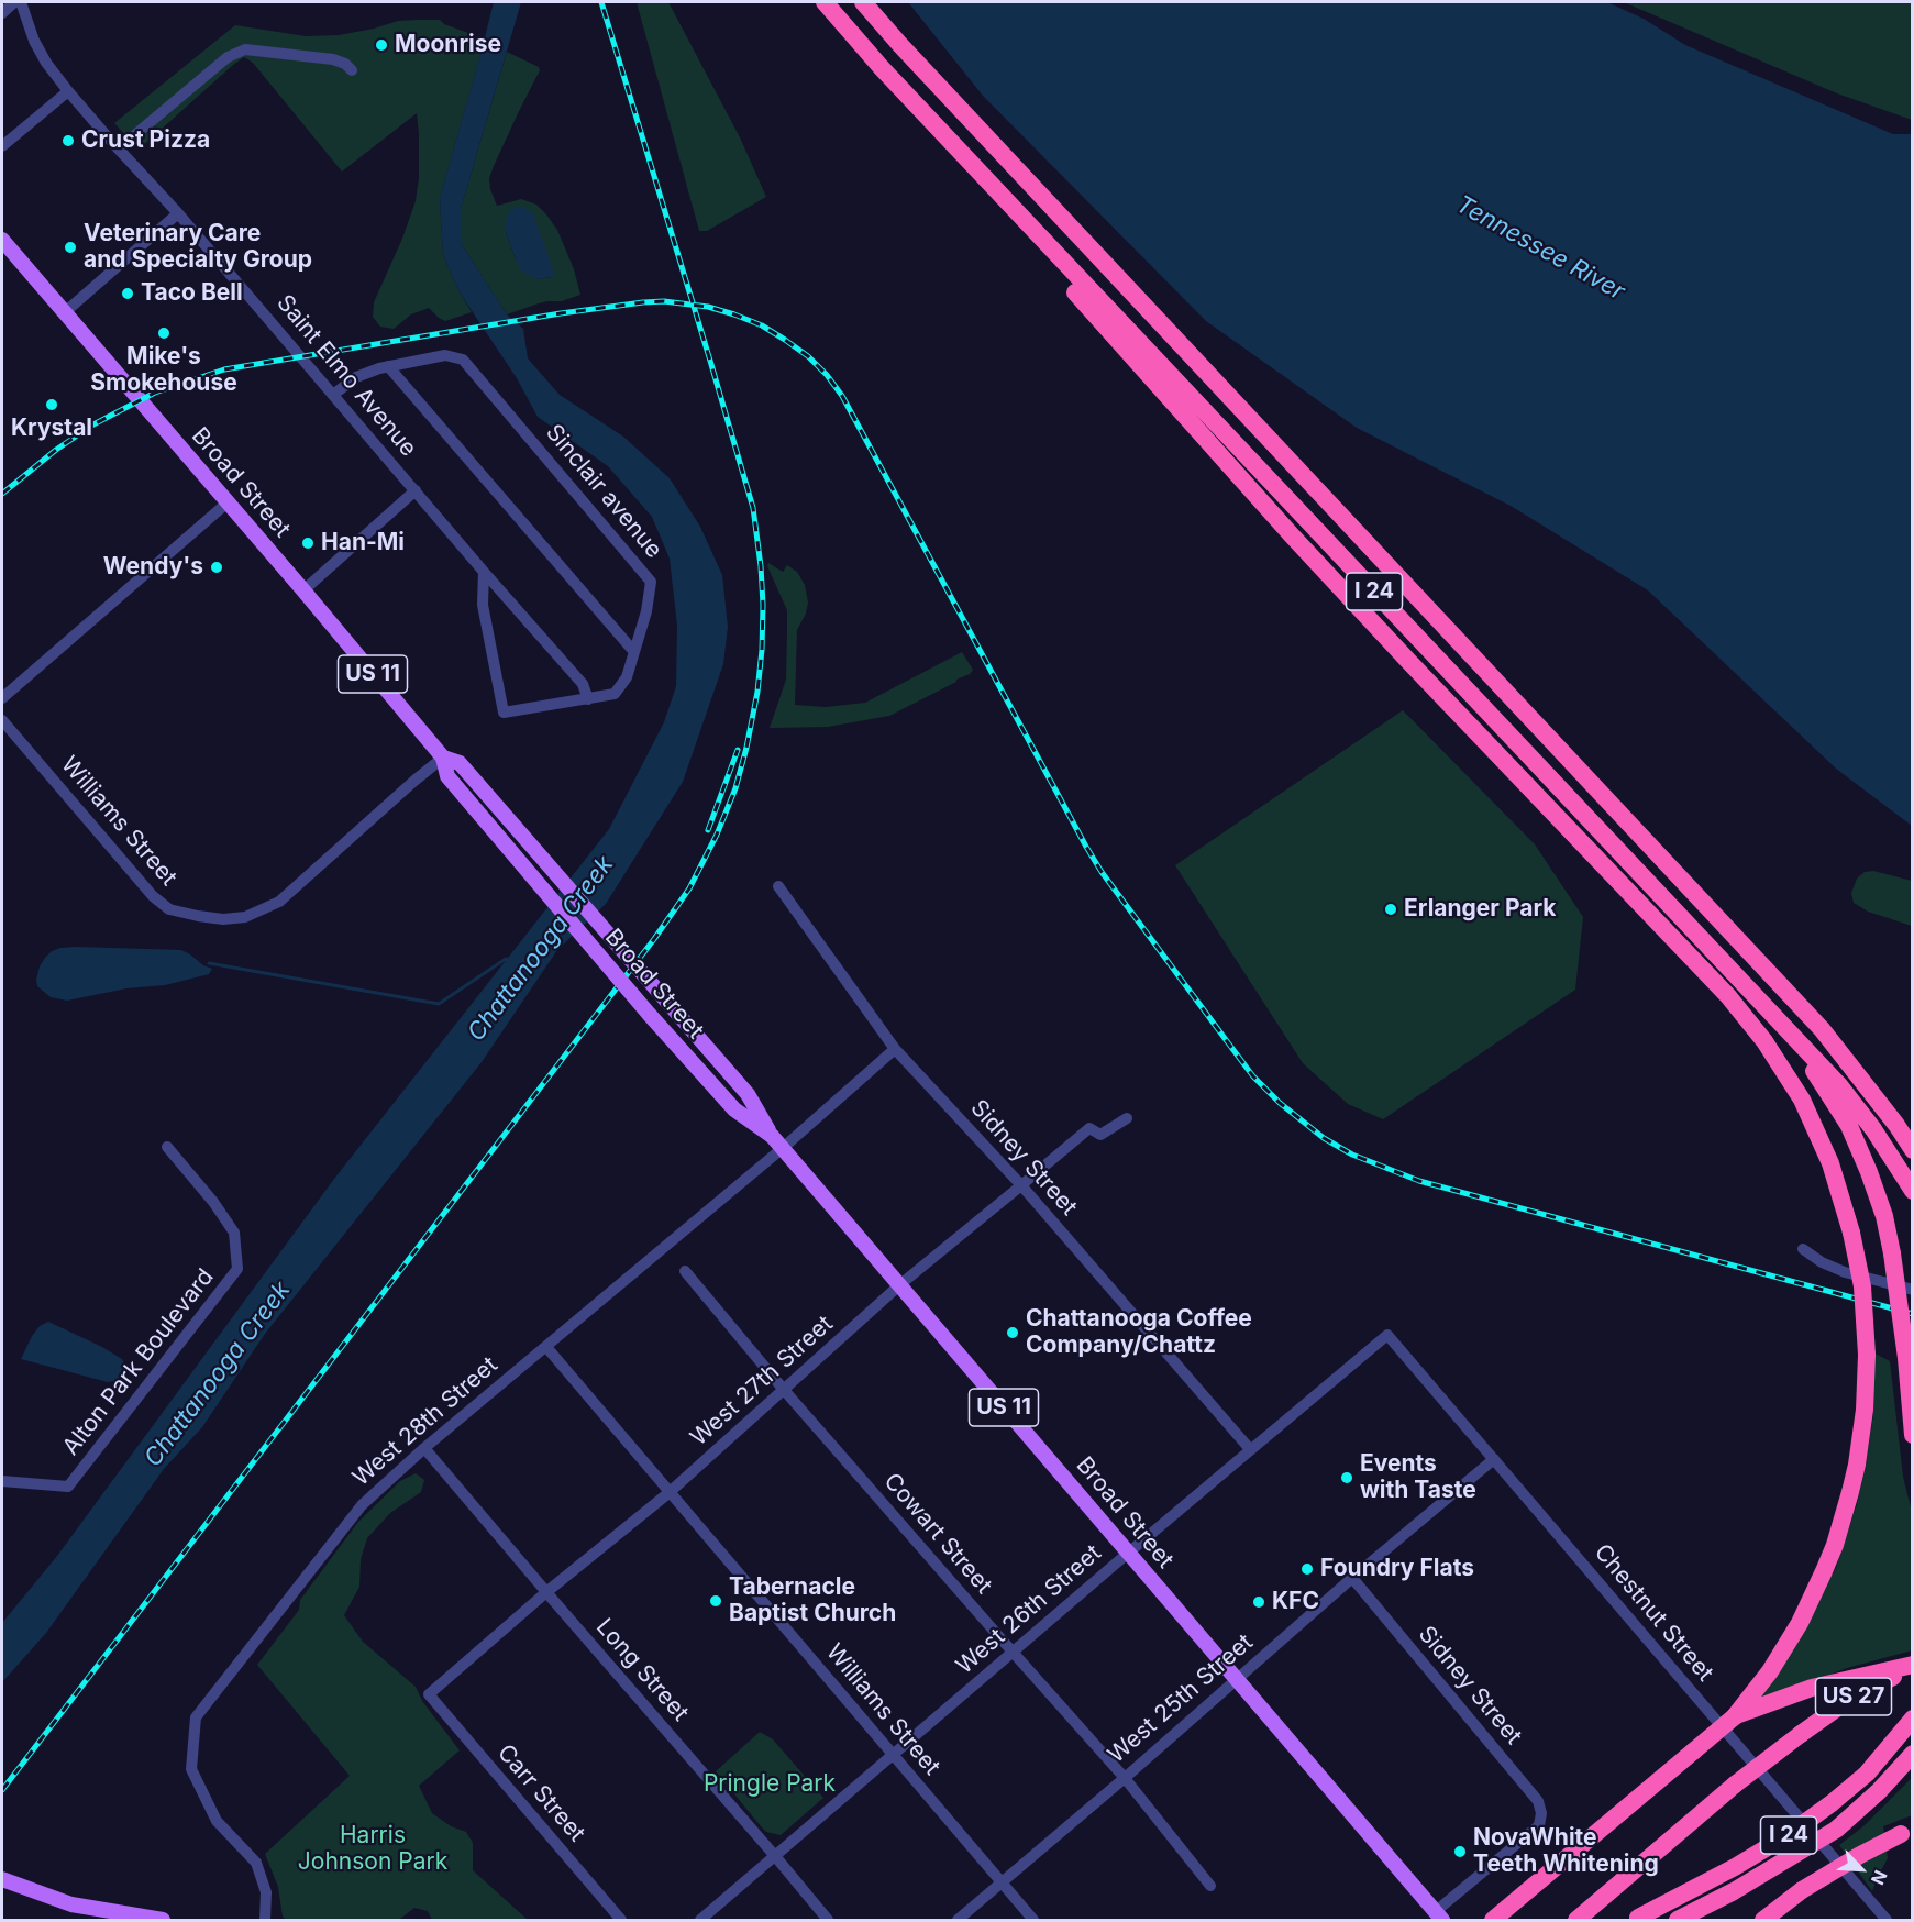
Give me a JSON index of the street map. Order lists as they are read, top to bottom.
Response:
{
  "streets": {
    "highway": ["I 24", "US 27"],
    "main road": ["Broad Street", "US 11"],
    "street": [
      "Saint Elmo Avenue",
      "Sinclair avenue",
      "Williams Street",
      "Sidney Street",
      "Alton Park Boulevard",
      "West 27th Street",
      "West 28th Street",
      "Cowart Street",
      "West 26th Street",
      "Chestnut Street",
      "Long Street",
      "West 25th Street",
      "Carr Street"
    ]
  },
  "crossings": [
    ["Saint Elmo Avenue", "Sinclair avenue"],
    ["Broad Street", "Williams Street"],
    ["Broad Street", "Sidney Street"],
    ["Broad Street", "West 27th Street"],
    ["Broad Street", "West 28th Street"],
    ["Broad Street", "West 26th Street"],
    ["Broad Street", "West 25th Street"],
    ["Williams Street", "West 27th Street"],
    ["Williams Street", "West 28th Street"],
    ["Williams Street", "West 26th Street"],
    ["Williams Street", "West 25th Street"],
    ["Sidney Street", "West 27th Street"],
    ["Sidney Street", "West 28th Street"],
    ["Sidney Street", "West 26th Street"],
    ["Sidney Street", "West 25th Street"],
    ["West 27th Street", "Cowart Street"],
    ["West 27th Street", "Long Street"],
    ["West 27th Street", "Carr Street"],
    ["West 28th Street", "Long Street"],
    ["Cowart Street", "West 26th Street"],
    ["Cowart Street", "West 25th Street"],
    ["West 26th Street", "Chestnut Street"],
    ["West 26th Street", "Long Street"],
    ["Chestnut Street", "West 25th Street"]
  ],
  "water": ["Tennessee River", "Chattanooga Creek"],
  "parks": ["Pringle Park", "Harris Johnson Park"],
  "places": [
    "Moonrise",
    "Crust Pizza",
    "Veterinary Care and Specialty Group",
    "Taco Bell",
    "Mike's Smokehouse",
    "Krystal",
    "Han-Mi",
    "Wendy's",
    "Erlanger Park",
    "Chattanooga Coffee Company/Chattz",
    "Events with Taste",
    "Foundry Flats",
    "Tabernacle Baptist Church",
    "KFC",
    "NovaWhite Teeth Whitening"
  ],
  "north": "bottom right"
}
